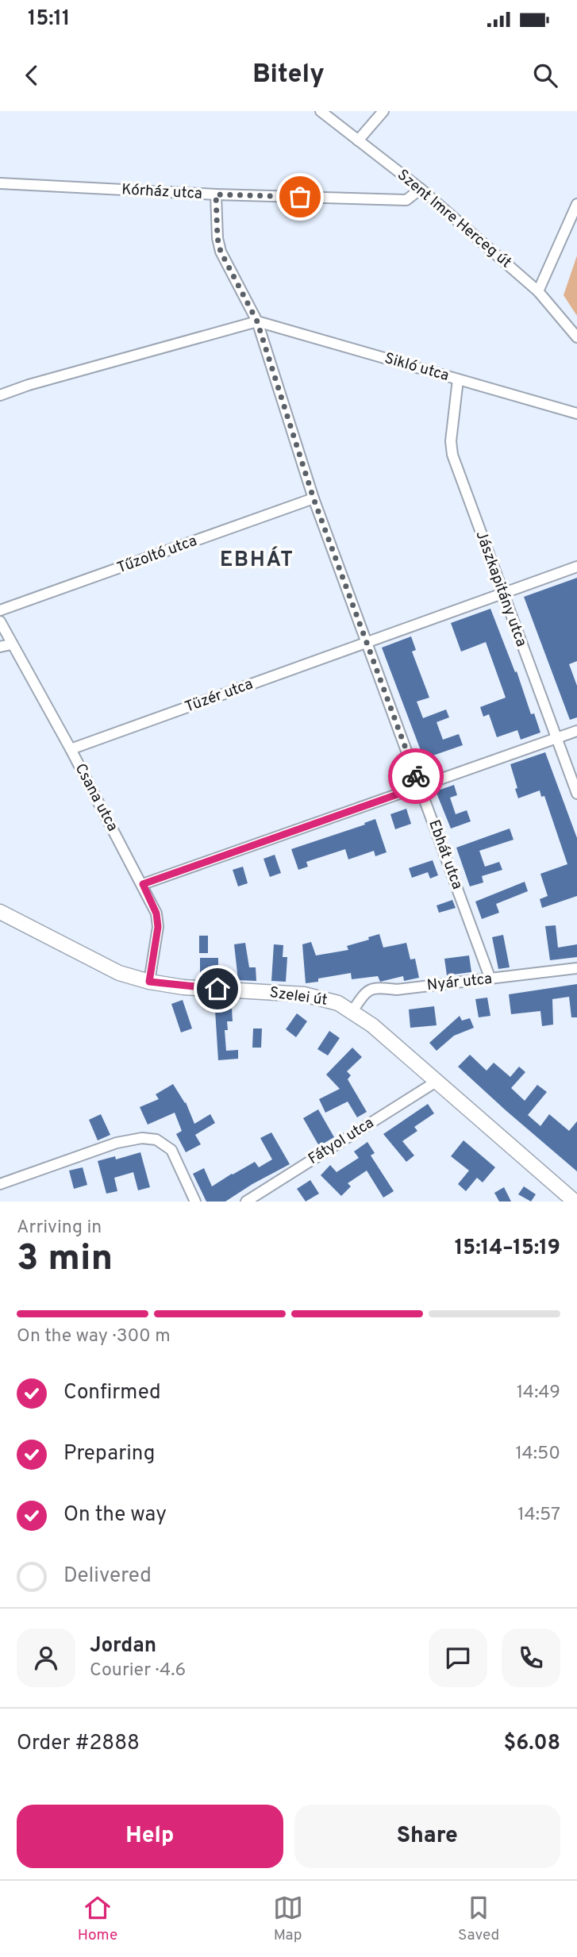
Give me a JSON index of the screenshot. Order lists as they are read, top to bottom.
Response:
{
  "streets": {
    "main road": ["Szelei út"],
    "street": [
      "Kórház utca",
      "Szent Imre Herceg út",
      "Sikló utca",
      "Tűzoltó utca",
      "Jászkapitány utca",
      "Tüzér utca",
      "Csana utca",
      "Ebhát utca",
      "Nyár utca",
      "Fátyol utca"
    ]
  },
  "crossings": [
    ["Kórház utca", "Szent Imre Herceg út"],
    ["Sikló utca", "Jászkapitány utca"],
    ["Sikló utca", "Ebhát utca"],
    ["Tűzoltó utca", "Ebhát utca"],
    ["Jászkapitány utca", "Tüzér utca"],
    ["Tüzér utca", "Csana utca"],
    ["Tüzér utca", "Ebhát utca"],
    ["Csana utca", "Szelei út"],
    ["Ebhát utca", "Nyár utca"],
    ["Nyár utca", "Szelei út"],
    ["Szelei út", "Fátyol utca"]
  ],
  "districts": ["EBHÁT"],
  "page": {
    "status": "15:11",
    "header": "Bitely",
    "heading": ["3 min", "Arriving in", "15:14–15:19"],
    "panel": [
      "Jordan",
      "Courier · 4.6",
      "Order #2888",
      "$6.08"
    ],
    "bar": "On the way · 300 m",
    "list": [
      ["Confirmed", "14:49"],
      ["Preparing", "14:50"],
      ["On the way", "14:57"],
      "Delivered"
    ],
    "buttons": ["Help", "Share"],
    "tabs": ["Home", "Map", "Saved"]
  }
}
